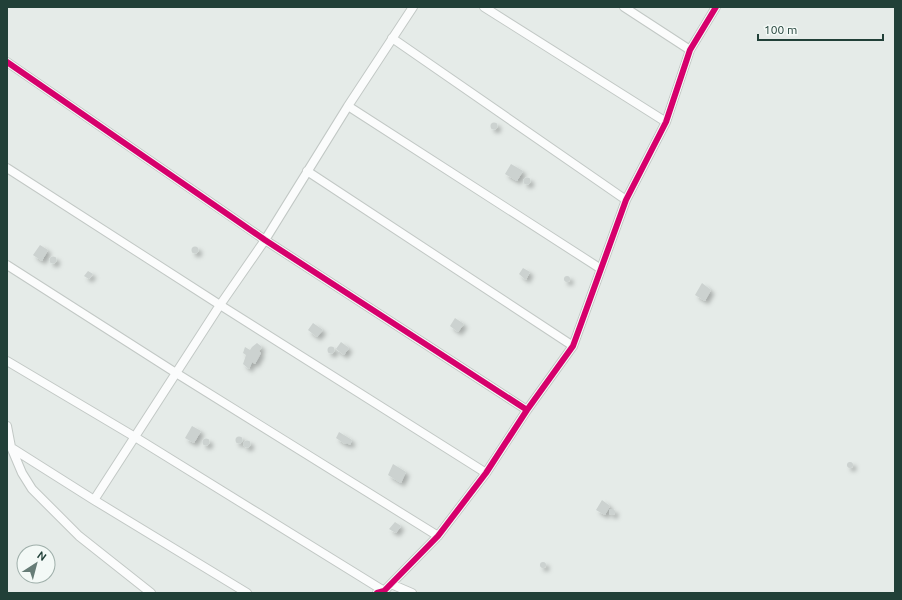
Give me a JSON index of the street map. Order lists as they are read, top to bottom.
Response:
{
  "scale_bar": "100 m",
  "north": "top right"
}
